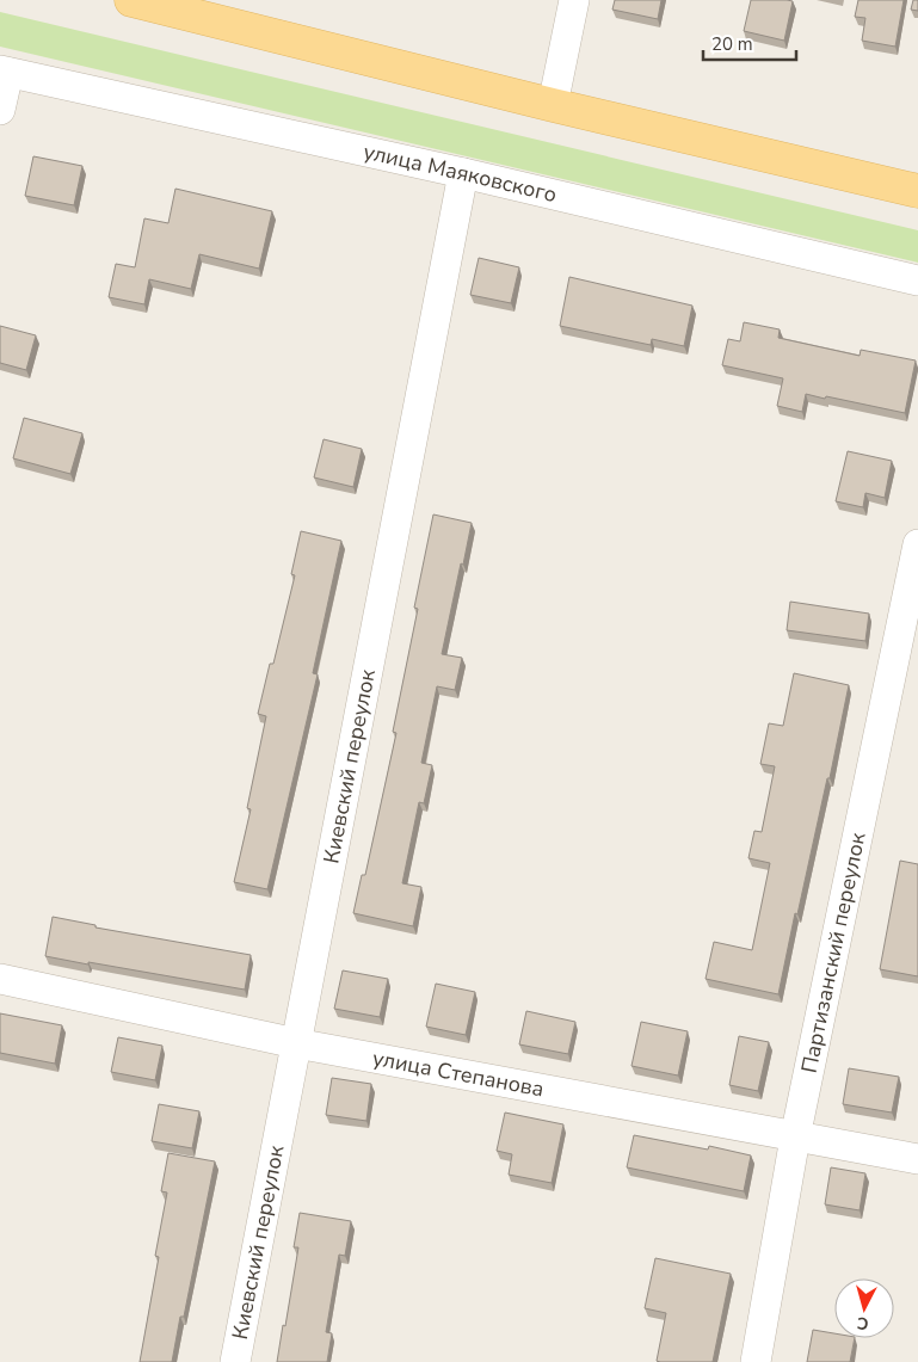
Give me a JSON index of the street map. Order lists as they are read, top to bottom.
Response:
{
  "streets": {
    "street": [
      "улица Маяковского",
      "Киевский переулок",
      "Партизанский переулок",
      "улица Степанова"
    ]
  },
  "crossings": [
    ["улица Маяковского", "Киевский переулок"],
    ["Киевский переулок", "улица Степанова"],
    ["Партизанский переулок", "улица Степанова"]
  ],
  "scale_bar": "20 m",
  "north": "bottom"
}
